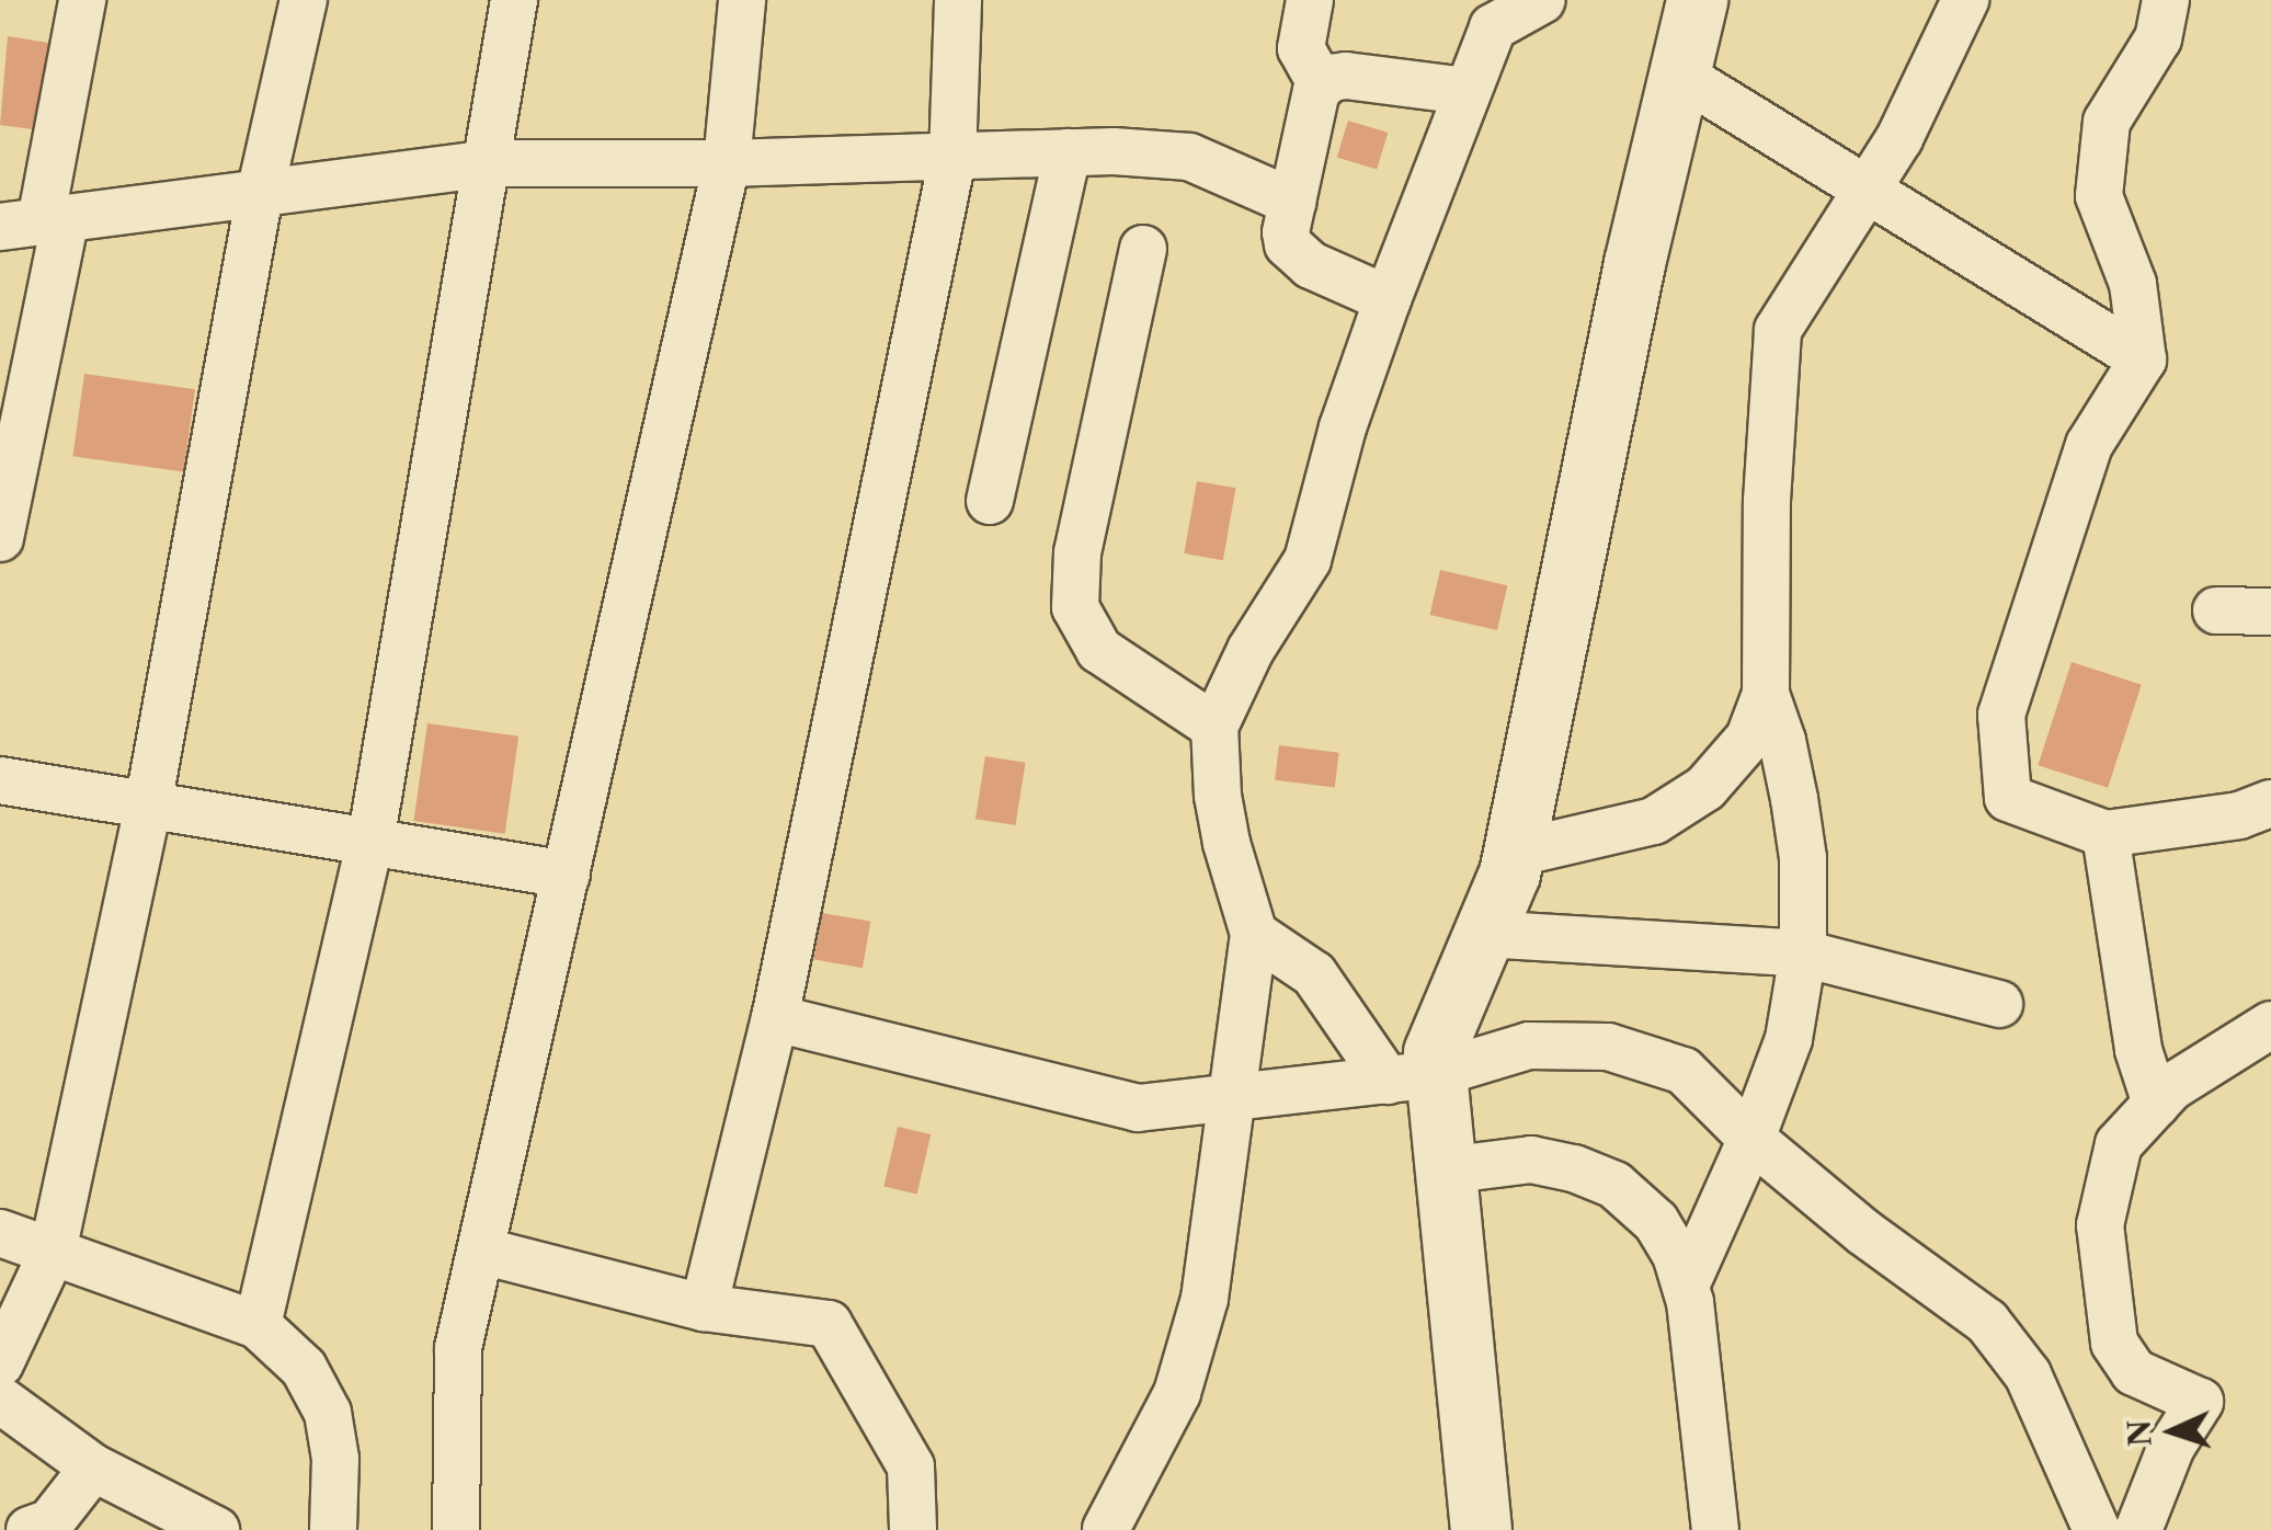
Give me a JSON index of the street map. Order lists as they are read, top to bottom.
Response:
{
  "north": "left"
}
